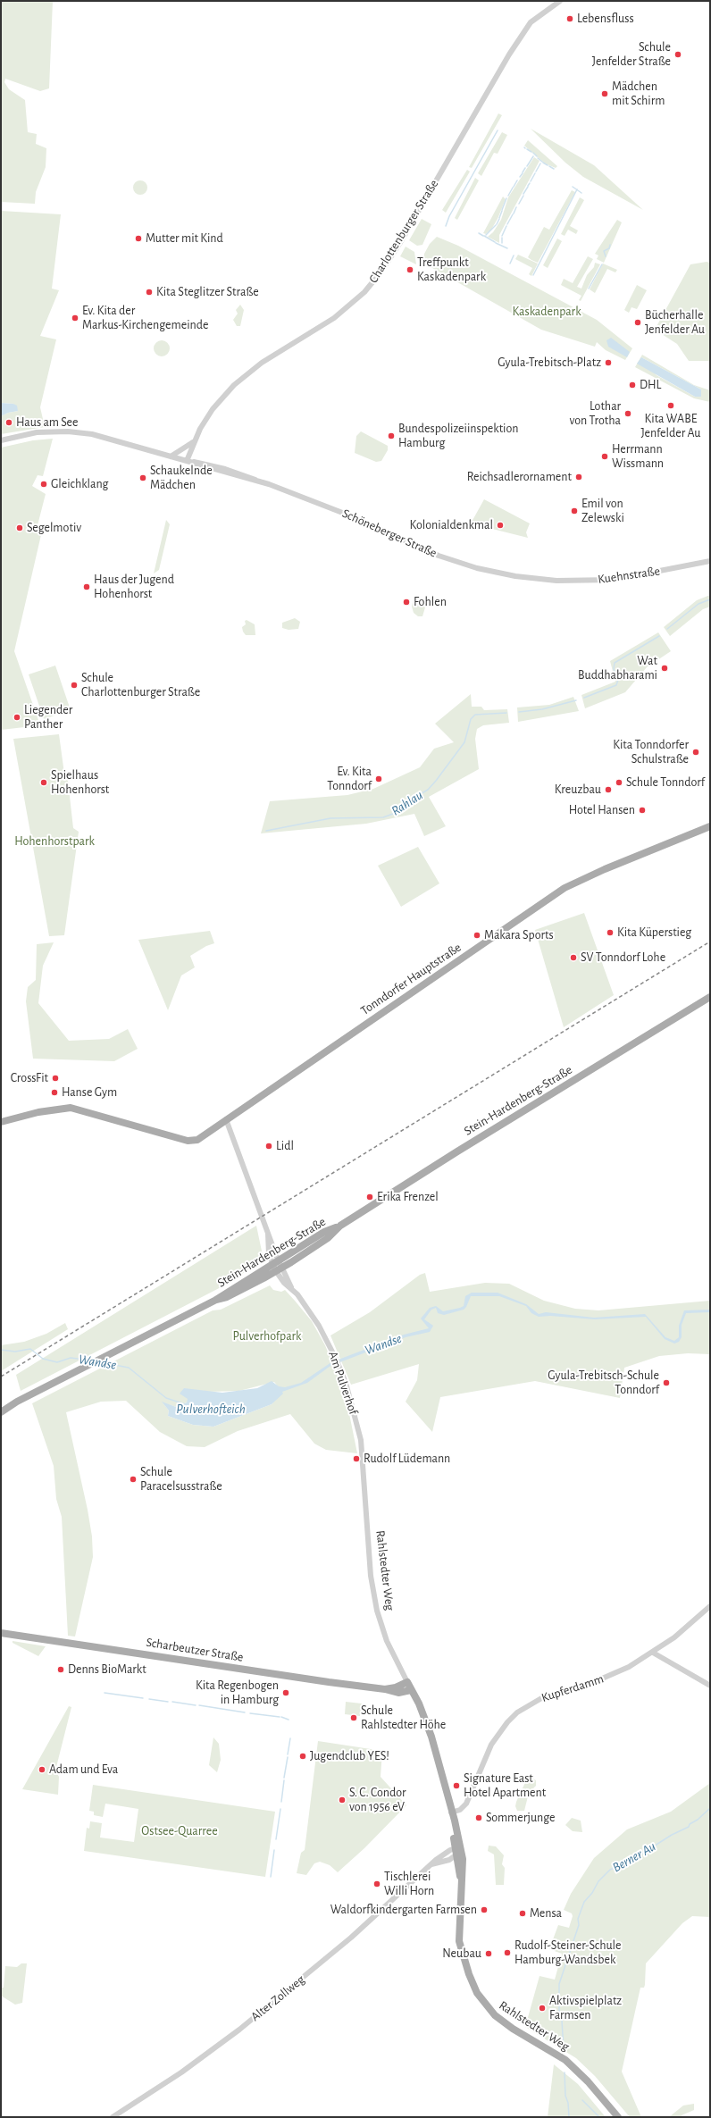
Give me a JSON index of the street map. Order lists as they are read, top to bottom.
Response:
{
  "streets": {
    "main road": [
      "Tonndorfer Hauptstraße",
      "Stein-Hardenberg-Straße",
      "Rahlstedter Weg",
      "Scharbeutzer Straße"
    ],
    "street": [
      "Charlottenburger Straße",
      "Schöneberger Straße",
      "Kuehnstraße",
      "Am Pulverhof",
      "Kupferdamm",
      "Alter Zollweg"
    ]
  },
  "crossings": [
    ["Charlottenburger Straße", "Schöneberger Straße"],
    ["Schöneberger Straße", "Kuehnstraße"],
    ["Tonndorfer Hauptstraße", "Am Pulverhof"],
    ["Stein-Hardenberg-Straße", "Am Pulverhof"],
    ["Am Pulverhof", "Rahlstedter Weg"],
    ["Rahlstedter Weg", "Scharbeutzer Straße"],
    ["Rahlstedter Weg", "Kupferdamm"],
    ["Rahlstedter Weg", "Alter Zollweg"]
  ],
  "water": [
    "Rahlau",
    "Wandse",
    "Pulverhofteich",
    "Berner Au"
  ],
  "parks": [
    "Kaskadenpark",
    "Hohenhorstpark",
    "Pulverhofpark",
    "Ostsee-Quarree"
  ],
  "places": [
    "Lebensfluss",
    "Schule Jenfelder Straße",
    "Mädchen mit Schirm",
    "Mutter mit Kind",
    "Treffpunkt Kaskadenpark",
    "Kita Steglitzer Straße",
    "Ev. Kita der Markus-Kirchengemeinde",
    "Bücherhalle Jenfelder Au",
    "Gyula-Trebitsch-Platz",
    "DHL",
    "Kita WABE Jenfelder Au",
    "Lothar von Trotha",
    "Haus am See",
    "Bundespolizeiinspektion Hamburg",
    "Herrmann Wissmann",
    "Reichsadlerornament",
    "Schaukelnde Mädchen",
    "Gleichklang",
    "Emil von Zelewski",
    "Kolonialdenkmal",
    "Segelmotiv",
    "Haus der Jugend Hohenhorst",
    "Fohlen",
    "Wat Buddhabharami",
    "Schule Charlottenburger Straße",
    "Liegender Panther",
    "Kita Tonndorfer Schulstraße",
    "Ev. Kita Tonndorf",
    "Spielhaus Hohenhorst",
    "Schule Tonndorf",
    "Kreuzbau",
    "Hotel Hansen",
    "Kita Küperstieg",
    "Makara Sports",
    "SV Tonndorf Lohe",
    "CrossFit",
    "Hanse Gym",
    "Lidl",
    "Erika Frenzel",
    "Gyula-Trebitsch-Schule Tonndorf",
    "Rudolf Lüdemann",
    "Schule Paracelsusstraße",
    "Denns BioMarkt",
    "Kita Regenbogen in Hamburg",
    "Schule Rahlstedter Höhe",
    "Jugendclub YES!",
    "Adam und Eva",
    "Signature East Hotel Apartment",
    "S. C. Condor von 1956 eV",
    "Sommerjunge",
    "Tischlerei Willi Horn",
    "Waldorfkindergarten Farmsen",
    "Mensa",
    "Rudolf-Steiner-Schule Hamburg-Wandsbek",
    "Neubau",
    "Aktivspielplatz Farmsen"
  ]
}
